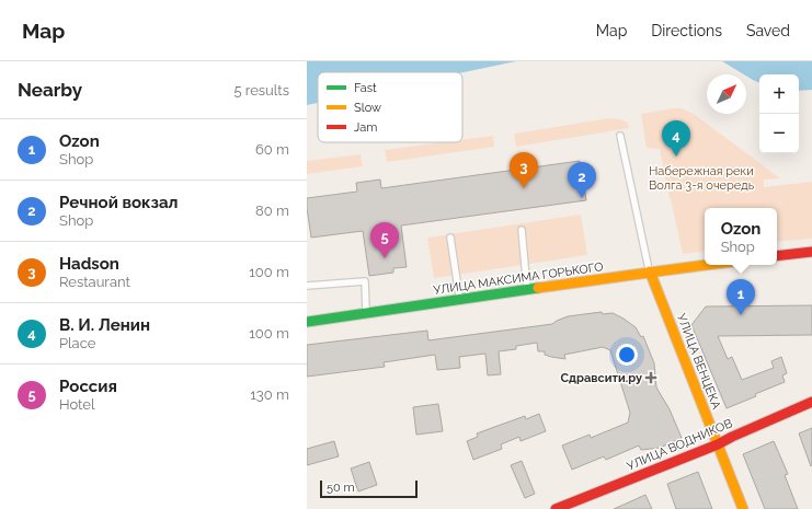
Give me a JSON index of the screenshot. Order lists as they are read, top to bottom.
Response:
{
  "streets": {
    "street": ["УЛИЦА МАКСИМА ГОРЬКОГО", "УЛИЦА ВЕНЦЕКА", "УЛИЦА ВОДНИКОВ"]
  },
  "crossings": [
    ["УЛИЦА МАКСИМА ГОРЬКОГО", "УЛИЦА ВЕНЦЕКА"],
    ["УЛИЦА ВЕНЦЕКА", "УЛИЦА ВОДНИКОВ"]
  ],
  "parks": ["Набережная реки Волга 3-я очередь"],
  "places": {
    "health": ["Сдравсити.ру"]
  },
  "legend": ["Fast", "Slow", "Jam"],
  "scale_bar": "50 m",
  "north": "top right",
  "page": {
    "header": "Map",
    "nav": ["Map", "Directions", "Saved"],
    "heading": ["Nearby", "5 results"],
    "map_buttons": ["+", "−"],
    "list": [
      {
        "mark": "1",
        "name": "Ozon",
        "note": "Shop",
        "value": "60 m"
      },
      {
        "mark": "2",
        "name": "Речной вокзал",
        "note": "Shop",
        "value": "80 m"
      },
      {
        "mark": "3",
        "name": "Hadson",
        "note": "Restaurant",
        "value": "100 m"
      },
      {
        "mark": "4",
        "name": "В. И. Ленин",
        "note": "Place",
        "value": "100 m"
      },
      {
        "mark": "5",
        "name": "Россия",
        "note": "Hotel",
        "value": "130 m"
      }
    ],
    "pins": [
      "4",
      "3",
      "2",
      "5",
      "1"
    ],
    "popup": ["Ozon", "Shop"],
    "scale": "50 m"
  }
}
